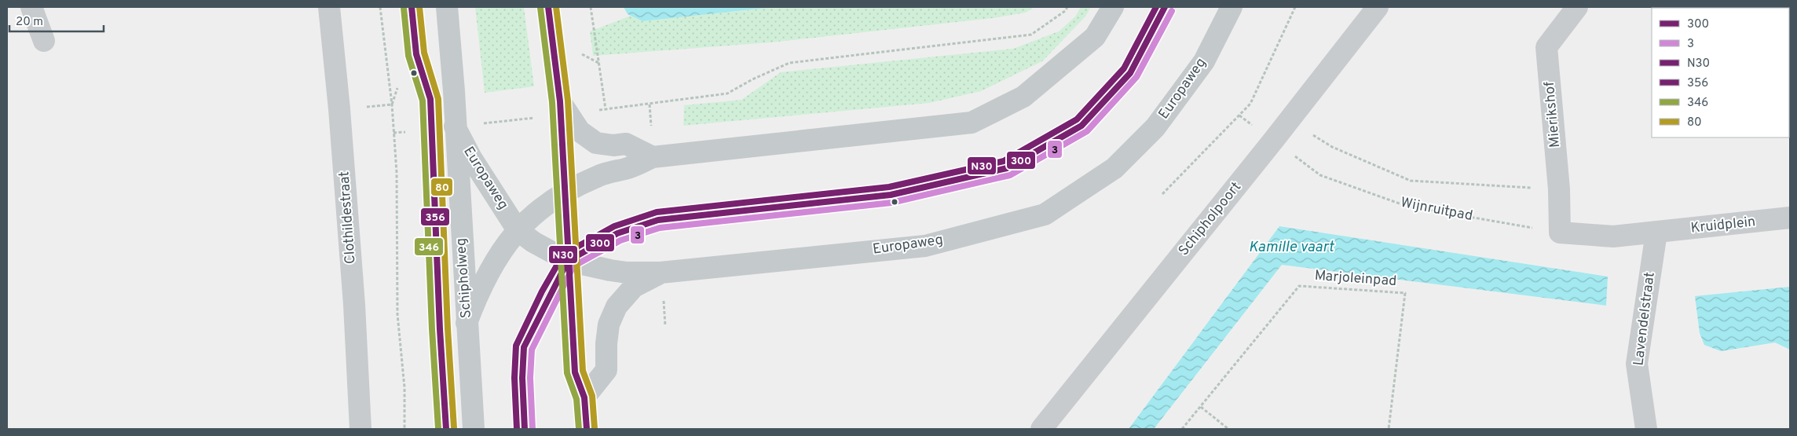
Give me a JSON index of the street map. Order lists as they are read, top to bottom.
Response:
{
  "streets": {
    "main road": ["Europaweg", "Schipholweg"],
    "street": [
      "Mierikshof",
      "Clothildestraat",
      "Schipholpoort",
      "Kruidplein",
      "Lavendelstraat"
    ],
    "path": ["Wijnruitpad", "Marjoleinpad"]
  },
  "crossings": [
    ["Europaweg", "Schipholweg"],
    ["Mierikshof", "Wijnruitpad"],
    ["Wijnruitpad", "Schipholpoort"],
    ["Kruidplein", "Lavendelstraat"]
  ],
  "water": ["Kamille vaart"],
  "lines": [
    "transit line 300",
    "transit line N30",
    "transit line 356",
    "transit line 80",
    "transit line 346",
    "transit line 3"
  ],
  "legend": [
    "300",
    "3",
    "N30",
    "356",
    "346",
    "80"
  ],
  "scale_bar": "20 m"
}
